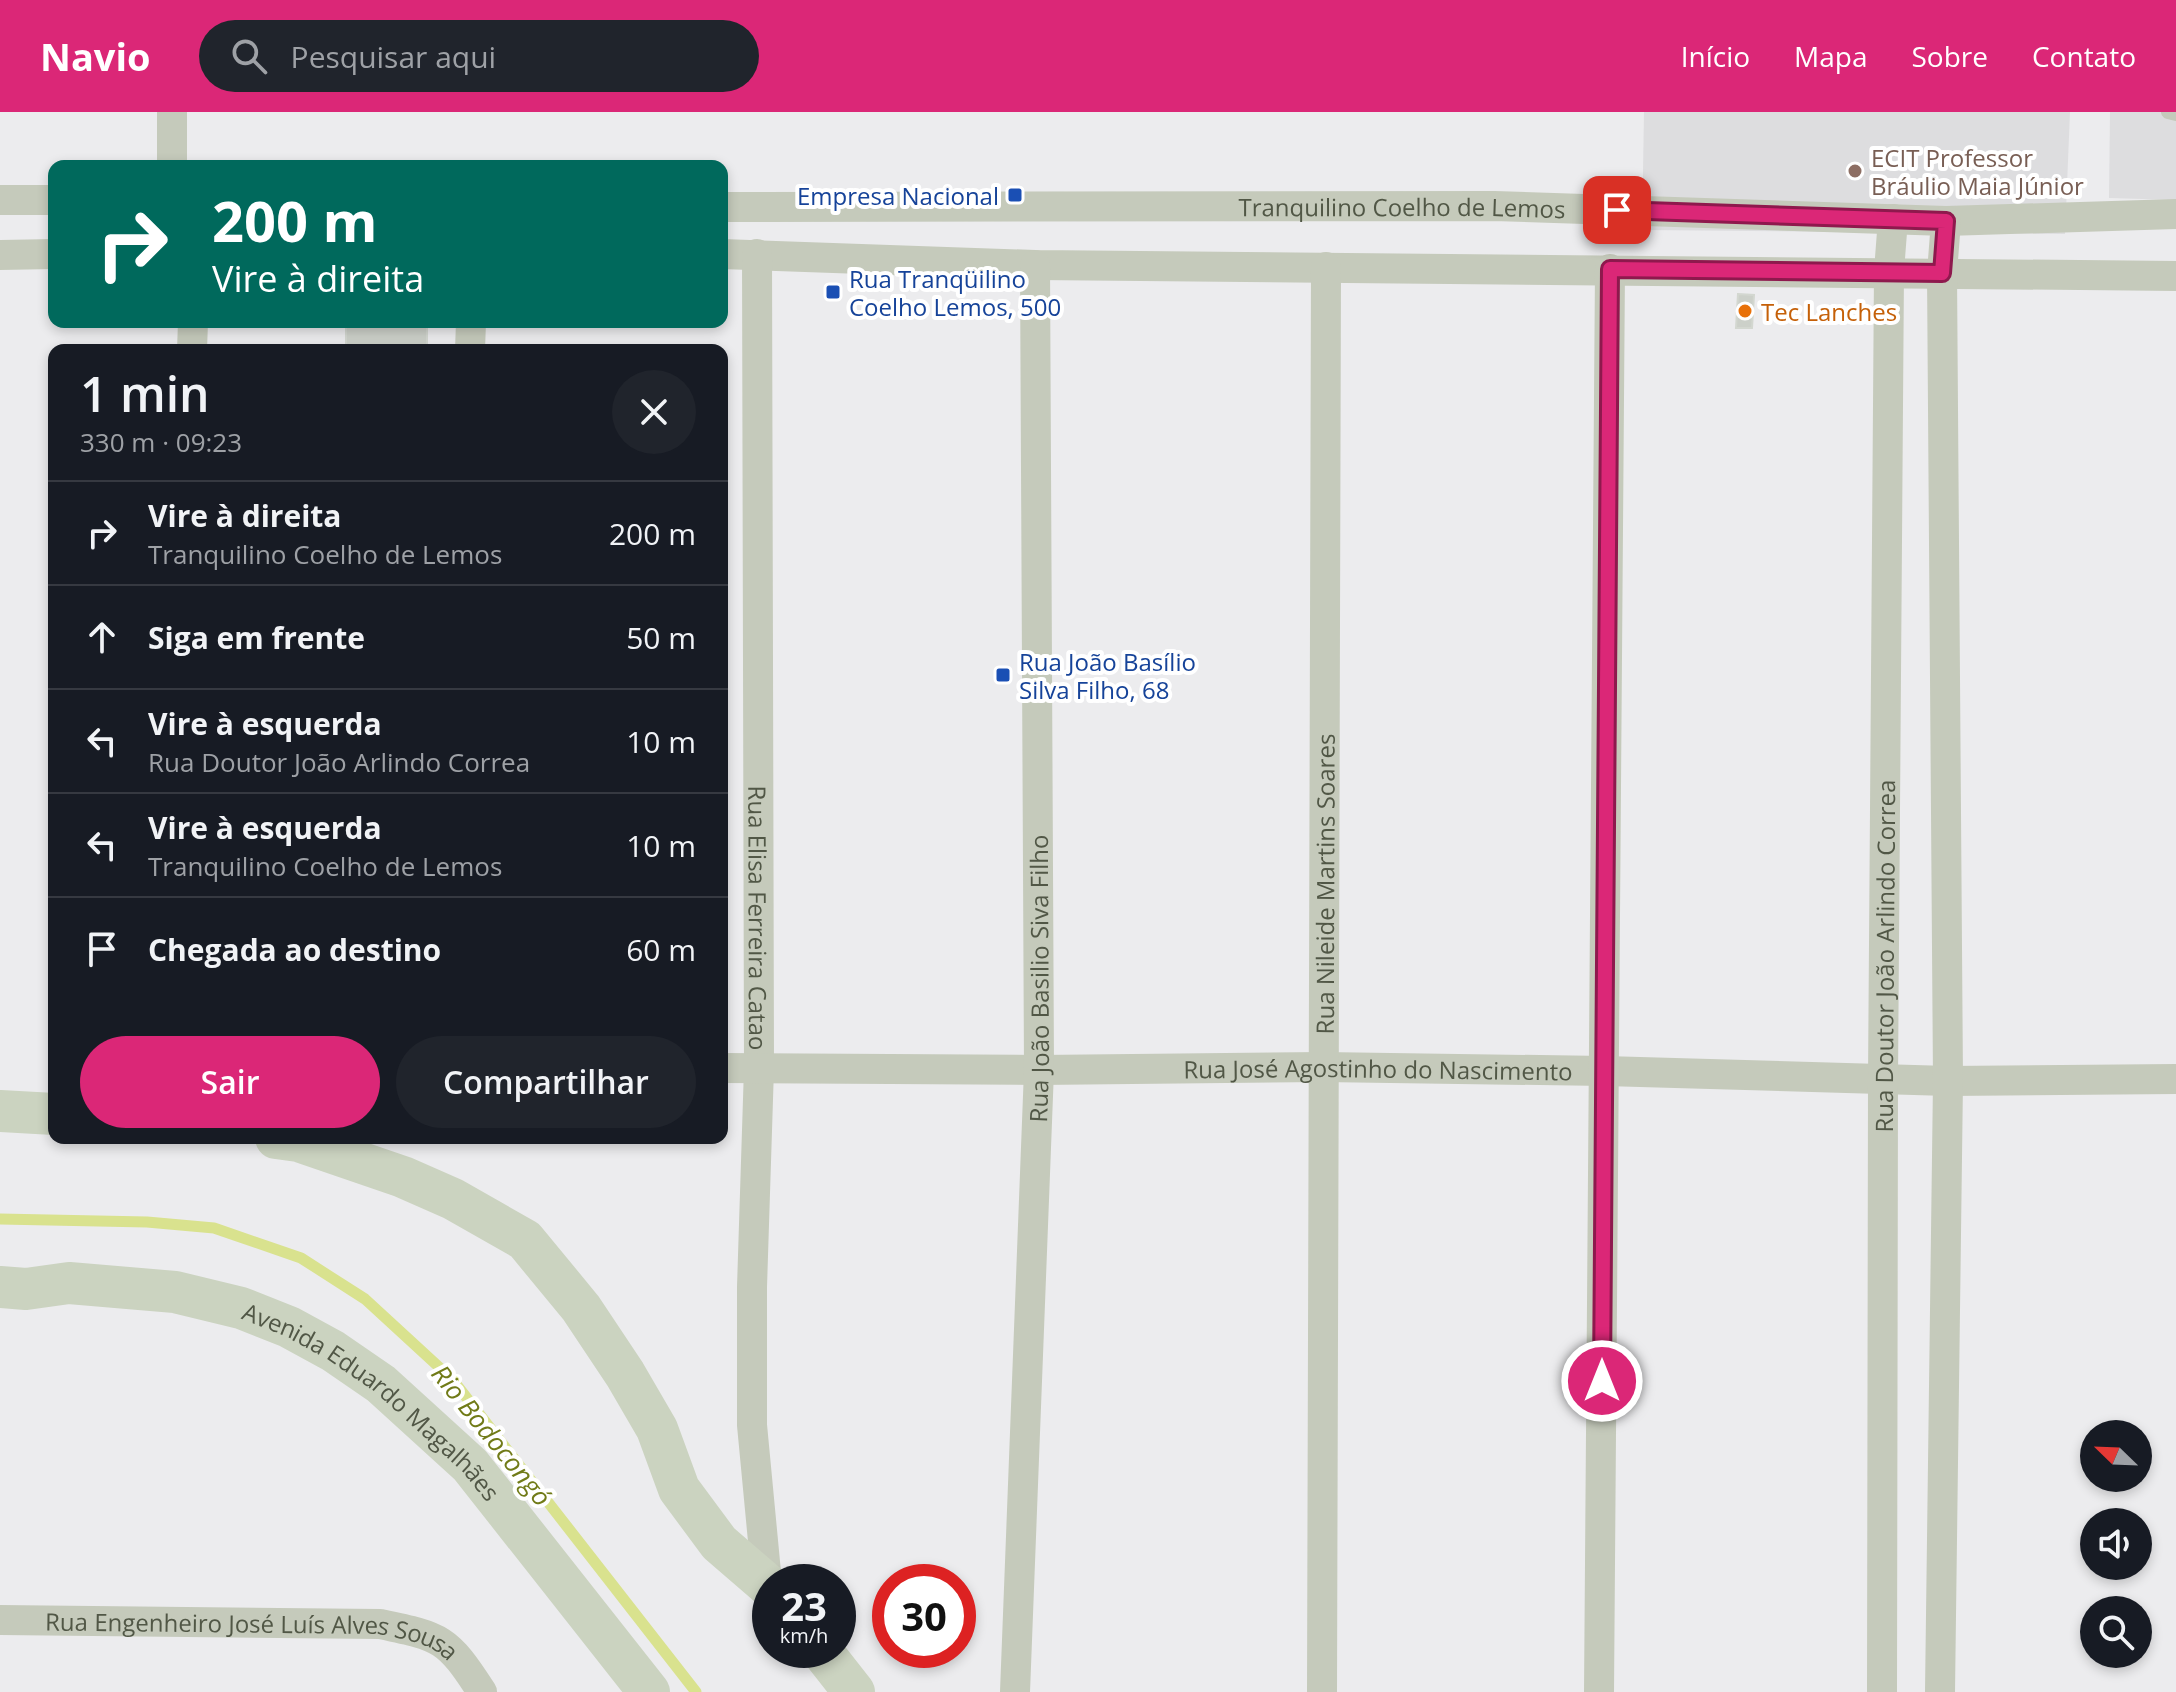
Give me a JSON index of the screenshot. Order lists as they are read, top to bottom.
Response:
{
  "streets": {
    "street": [
      "Tranquilino Coelho de Lemos",
      "Rua Nileide Martins Soares",
      "Rua Elisa Ferreira Catao",
      "Rua Doutor João Arlindo Correa",
      "Rua João Basilio Siva Filho",
      "Rua José Agostinho do Nascimento",
      "Avenida Eduardo Magalhães",
      "Rua Engenheiro José Luís Alves Sousa"
    ]
  },
  "crossings": [
    ["Tranquilino Coelho de Lemos", "Rua Doutor João Arlindo Correa"],
    ["Rua Nileide Martins Soares", "Rua José Agostinho do Nascimento"],
    ["Rua Elisa Ferreira Catao", "Rua José Agostinho do Nascimento"],
    ["Rua Doutor João Arlindo Correa", "Rua José Agostinho do Nascimento"],
    ["Rua João Basilio Siva Filho", "Rua José Agostinho do Nascimento"]
  ],
  "water": ["Rio Bodocongó"],
  "places": {
    "other": ["ECIT Professor Bráulio Maia Júnior", "Tec Lanches"],
    "transit": ["Empresa Nacional", "Rua Tranqüilino Coelho Lemos, 500", "Rua João Basílio Silva Filho, 68"]
  },
  "north": "top left",
  "page": {
    "header": "Navio",
    "search": "Pesquisar aqui",
    "nav": [
      "Início",
      "Mapa",
      "Sobre",
      "Contato"
    ],
    "turn": ["200 m", "Vire à direita"],
    "heading": ["1 min", "330 m · 09:23"],
    "list": [
      {
        "name": "Vire à direita",
        "note": "Tranquilino Coelho de Lemos",
        "value": "200 m"
      },
      {
        "name": "Siga em frente",
        "value": "50 m"
      },
      {
        "name": "Vire à esquerda",
        "note": "Rua Doutor João Arlindo Correa",
        "value": "10 m"
      },
      {
        "name": "Vire à esquerda",
        "note": "Tranquilino Coelho de Lemos",
        "value": "10 m"
      },
      {
        "name": "Chegada ao destino",
        "value": "60 m"
      }
    ],
    "buttons": ["Sair", "Compartilhar"],
    "speed": "23 km/h",
    "limit": "30"
  }
}
